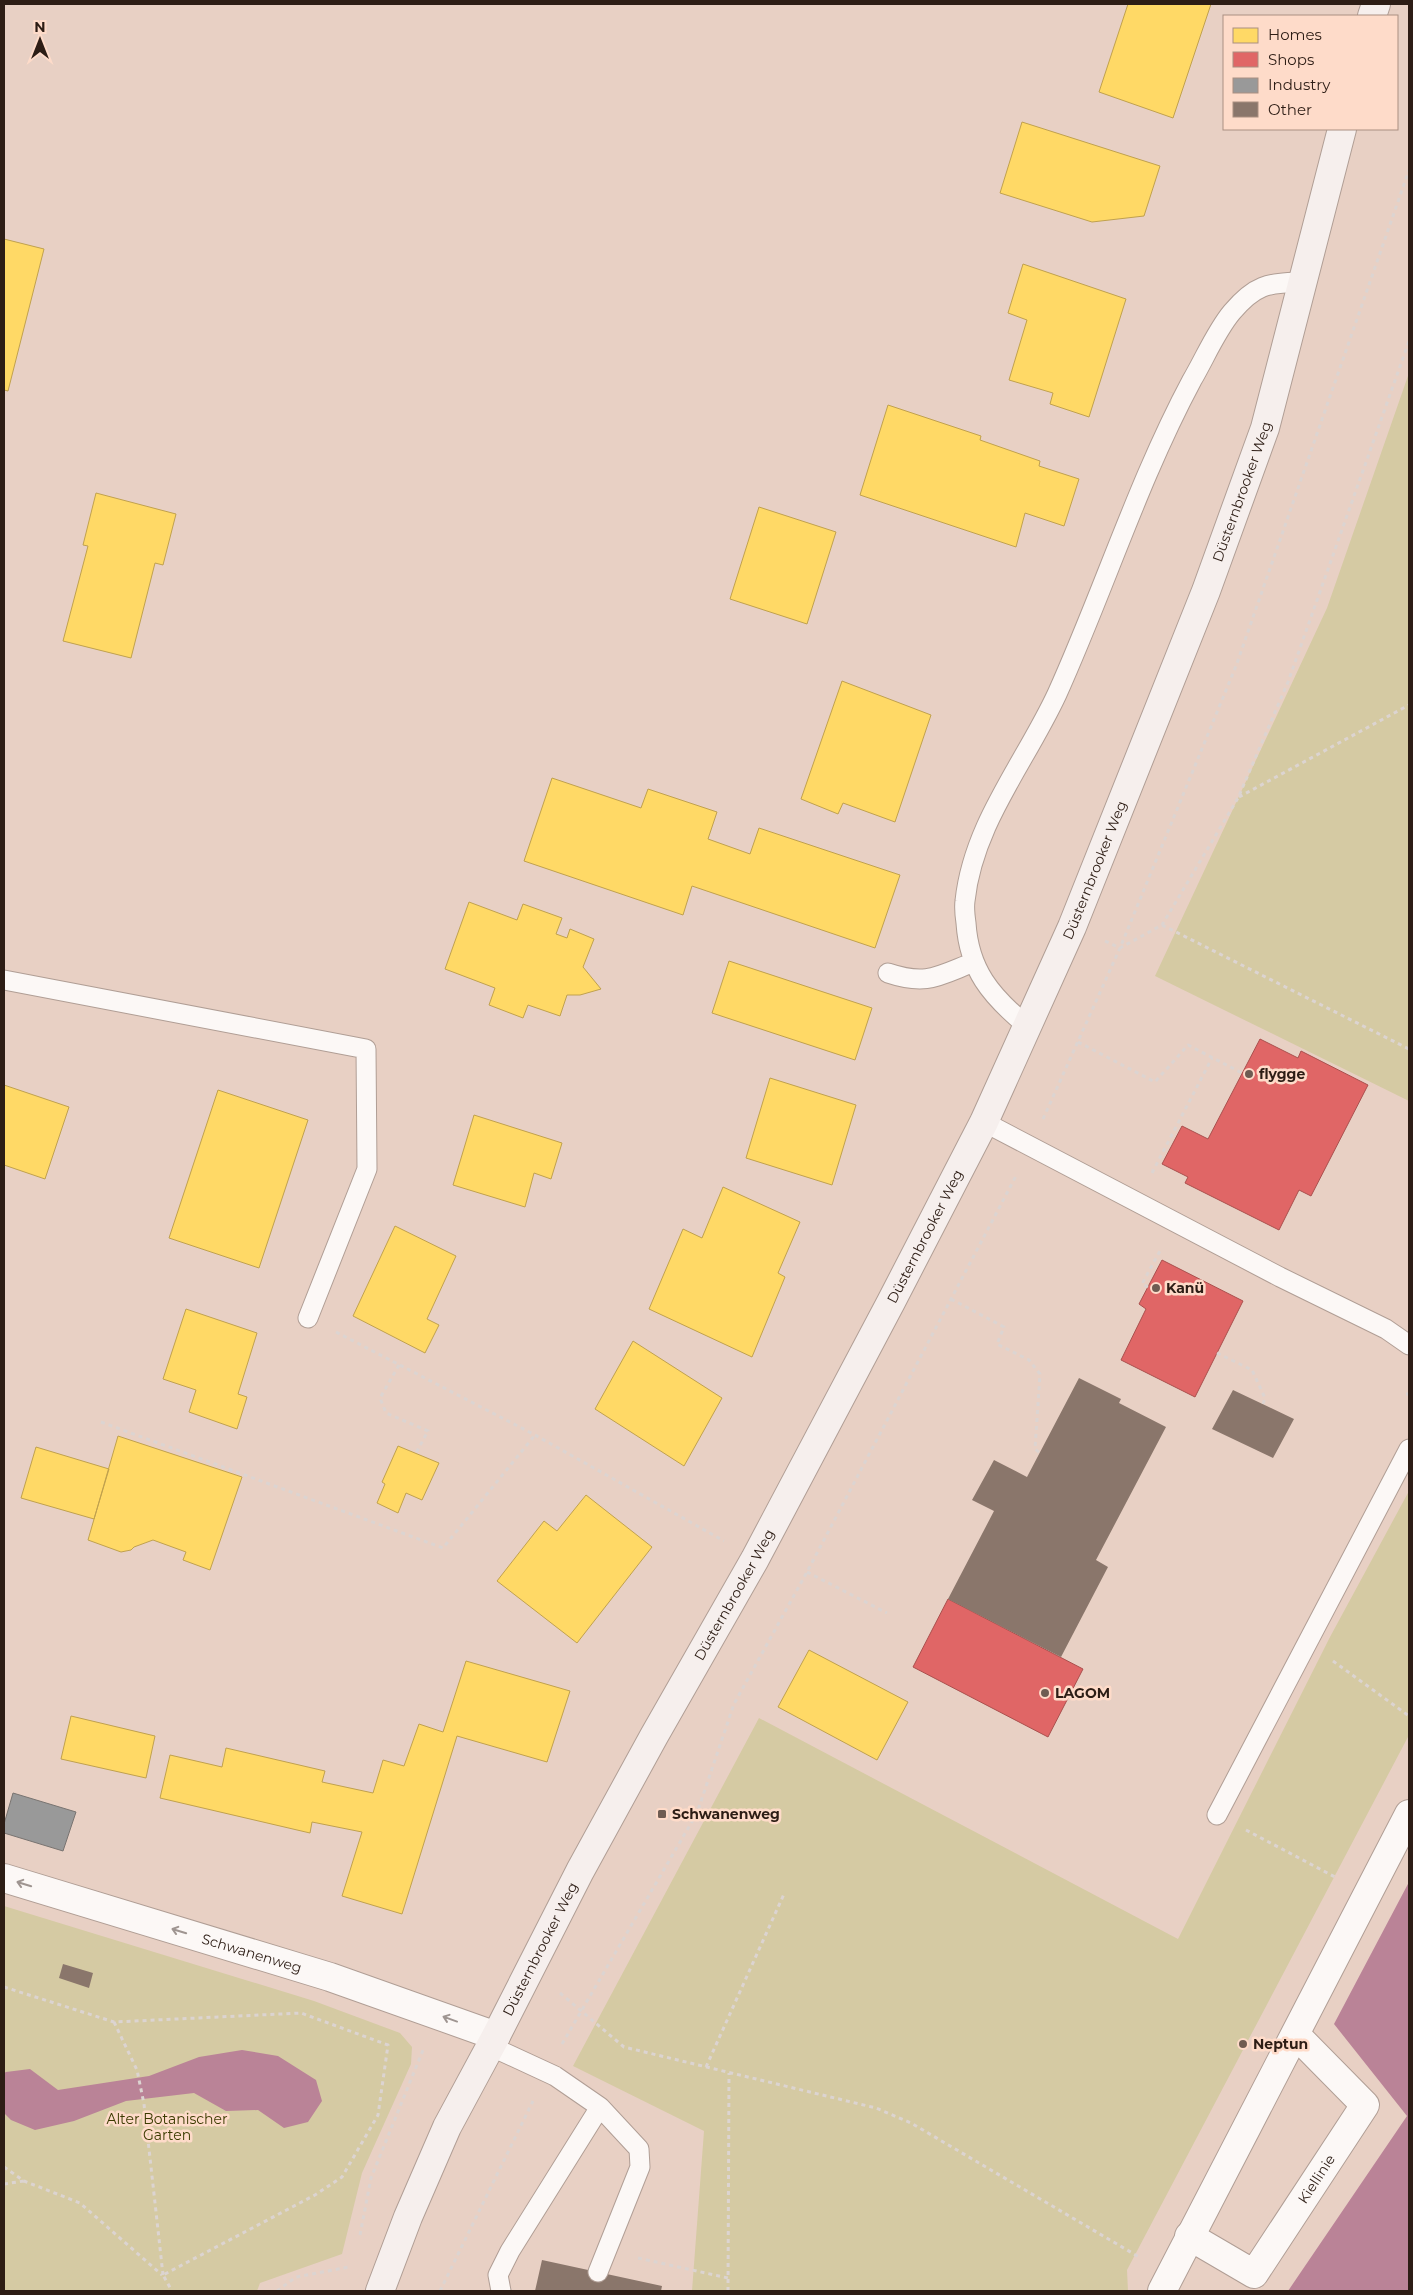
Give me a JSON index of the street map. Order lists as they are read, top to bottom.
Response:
{
  "streets": {
    "street": ["Düsternbrooker Weg", "Schwanenweg", "Kiellinie"]
  },
  "crossings": [
    ["Düsternbrooker Weg", "Schwanenweg"]
  ],
  "one_way": ["Schwanenweg"],
  "parks": ["Alter Botanischer Garten"],
  "places": {
    "other": [
      "flygge",
      "Kanü",
      "LAGOM",
      "Neptun"
    ],
    "transit": ["Schwanenweg"]
  },
  "legend": [
    "Homes",
    "Shops",
    "Industry",
    "Other"
  ],
  "north": "top"
}
